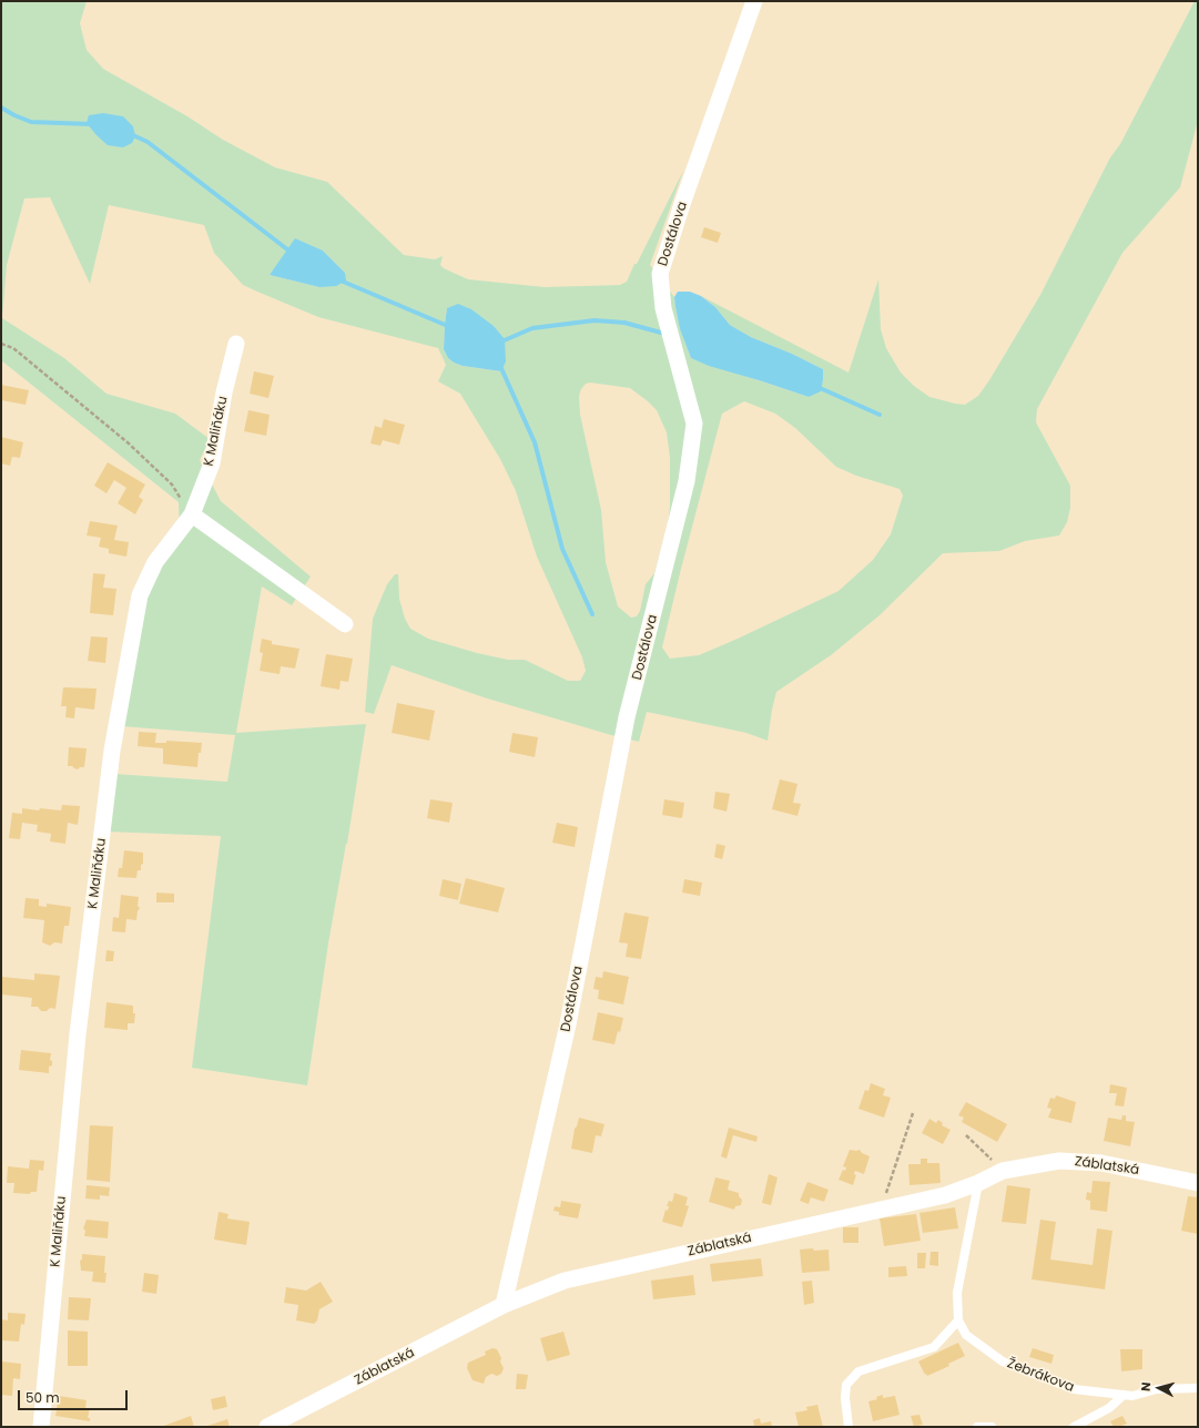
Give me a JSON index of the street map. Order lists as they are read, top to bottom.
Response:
{
  "streets": {
    "street": ["Dostálova", "K Maliňáku", "Záblatská"],
    "lane": ["Žebrákova"]
  },
  "crossings": [
    ["Dostálova", "Záblatská"]
  ],
  "scale_bar": "50 m",
  "north": "left"
}
